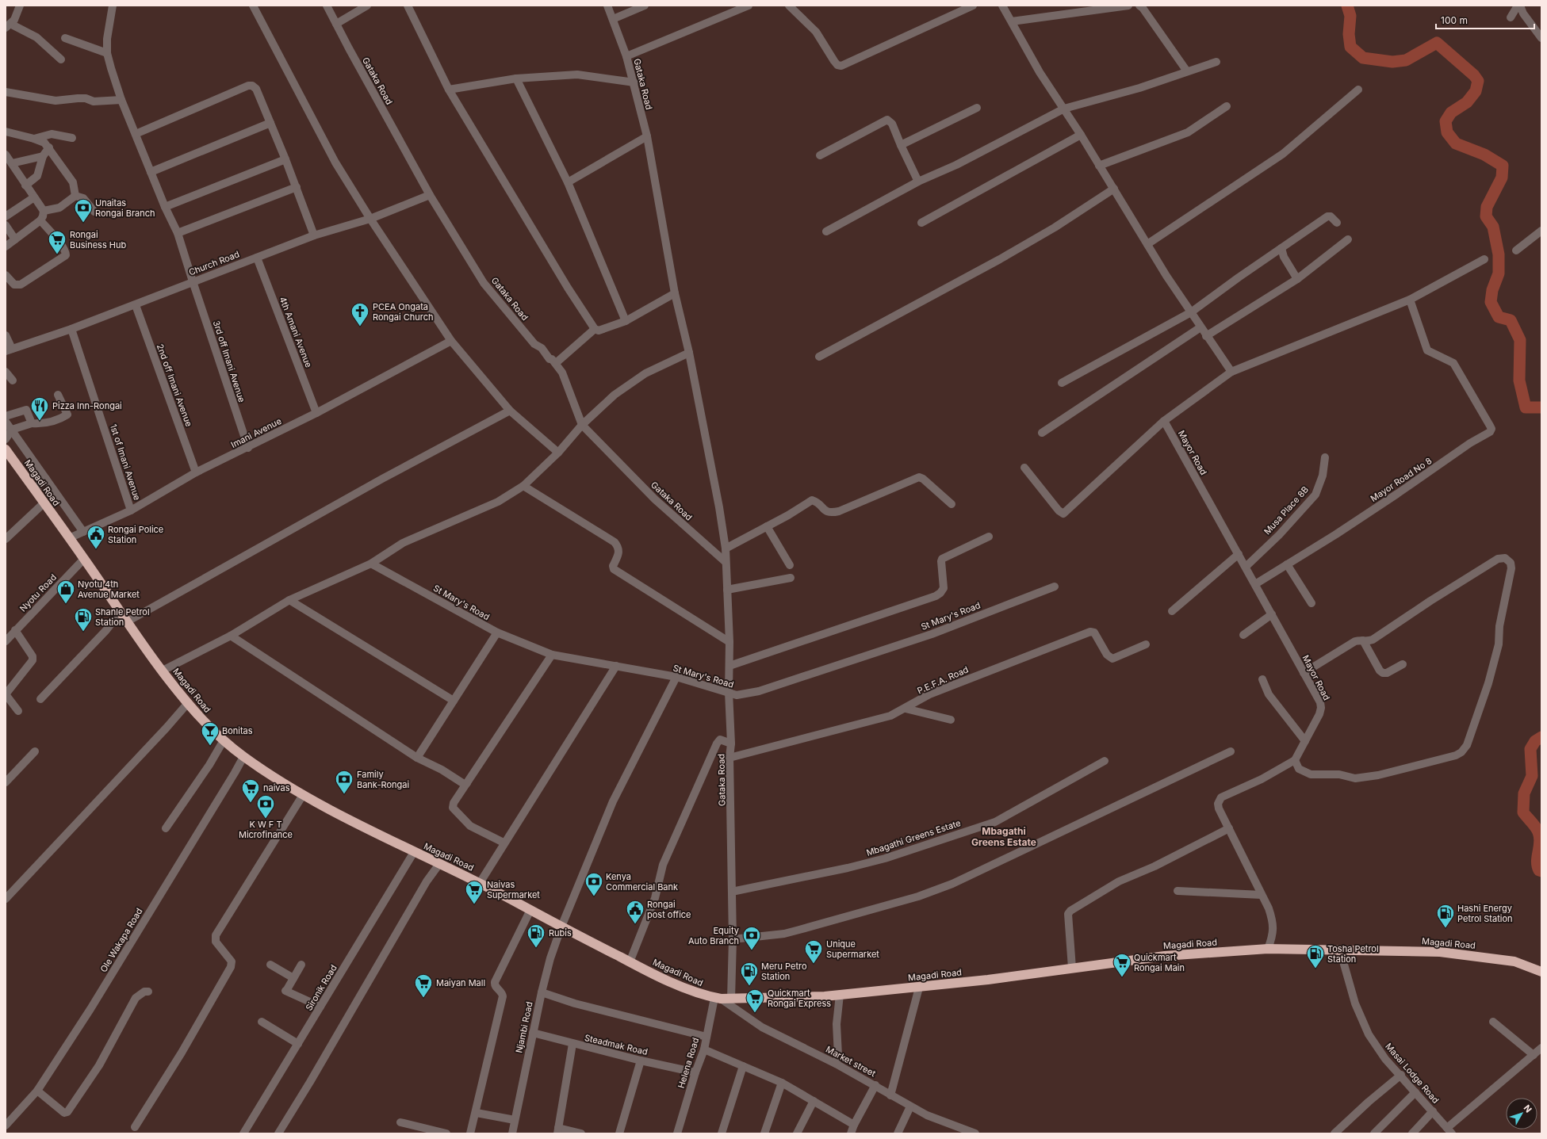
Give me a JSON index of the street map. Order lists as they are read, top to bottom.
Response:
{
  "streets": {
    "highway": ["Magadi Road"],
    "street": [
      "Gataka Road",
      "Church Road",
      "4th Amani Avenue",
      "3rd off Imani Avenue",
      "2nd off Imani Avenue",
      "Imani Avenue",
      "Mayor Road",
      "1st of Imani Avenue",
      "Mayor Road No 8",
      "Musa Place 8B",
      "Nyotu Road",
      "St Mary's Road",
      "P.E.F.A. Road",
      "Mbagathi Greens Estate",
      "Ole Wakapa Road",
      "Sironik Road",
      "Njambi Road",
      "Steadmak Road",
      "Market street",
      "Helena Road",
      "Masai Lodge Road"
    ]
  },
  "crossings": [
    ["Gataka Road", "Church Road"],
    ["Gataka Road", "Magadi Road"],
    ["Gataka Road", "St Mary's Road"],
    ["Gataka Road", "P.E.F.A. Road"],
    ["Gataka Road", "Mbagathi Greens Estate"],
    ["Gataka Road", "Market street"],
    ["Gataka Road", "Helena Road"],
    ["Church Road", "4th Amani Avenue"],
    ["Church Road", "3rd off Imani Avenue"],
    ["Church Road", "2nd off Imani Avenue"],
    ["Church Road", "1st of Imani Avenue"],
    ["4th Amani Avenue", "Imani Avenue"],
    ["3rd off Imani Avenue", "Imani Avenue"],
    ["2nd off Imani Avenue", "Imani Avenue"],
    ["Imani Avenue", "1st of Imani Avenue"],
    ["Imani Avenue", "Magadi Road"],
    ["Mayor Road", "Mayor Road No 8"],
    ["Mayor Road", "Musa Place 8B"],
    ["Magadi Road", "Nyotu Road"],
    ["Magadi Road", "Ole Wakapa Road"],
    ["Magadi Road", "Sironik Road"],
    ["Magadi Road", "Njambi Road"],
    ["Magadi Road", "Market street"],
    ["Magadi Road", "Helena Road"],
    ["Magadi Road", "Masai Lodge Road"],
    ["St Mary's Road", "Njambi Road"],
    ["Njambi Road", "Steadmak Road"],
    ["Steadmak Road", "Helena Road"],
    ["Market street", "Helena Road"]
  ],
  "districts": ["Mbagathi Greens Estate"],
  "places": {
    "bank": [
      "Unaitas Rongai Branch",
      "Family Bank-Rongai",
      "K W F T Microfinance",
      "Kenya Commercial Bank",
      "Equity Auto Branch"
    ],
    "supermarket": [
      "Rongai Business Hub",
      "naivas",
      "Naivas Supermarket",
      "Unique Supermarket",
      "Quickmart Rongai Main",
      "Maiyan Mall",
      "Quickmart Rongai Express"
    ],
    "church": ["PCEA Ongata Rongai Church"],
    "restaurant": ["Pizza Inn-Rongai"],
    "public building": ["Rongai Police Station", "Rongai post office"],
    "shop": ["Nyotu 4th Avenue Market"],
    "fuel station": [
      "Shanle Petrol Station",
      "Hashi Energy Petrol Station",
      "Rubis",
      "Tosha Petrol Station",
      "Meru Petro Station"
    ],
    "bar": ["Bonitas"]
  },
  "scale_bar": "100 m",
  "north": "top right"
}
